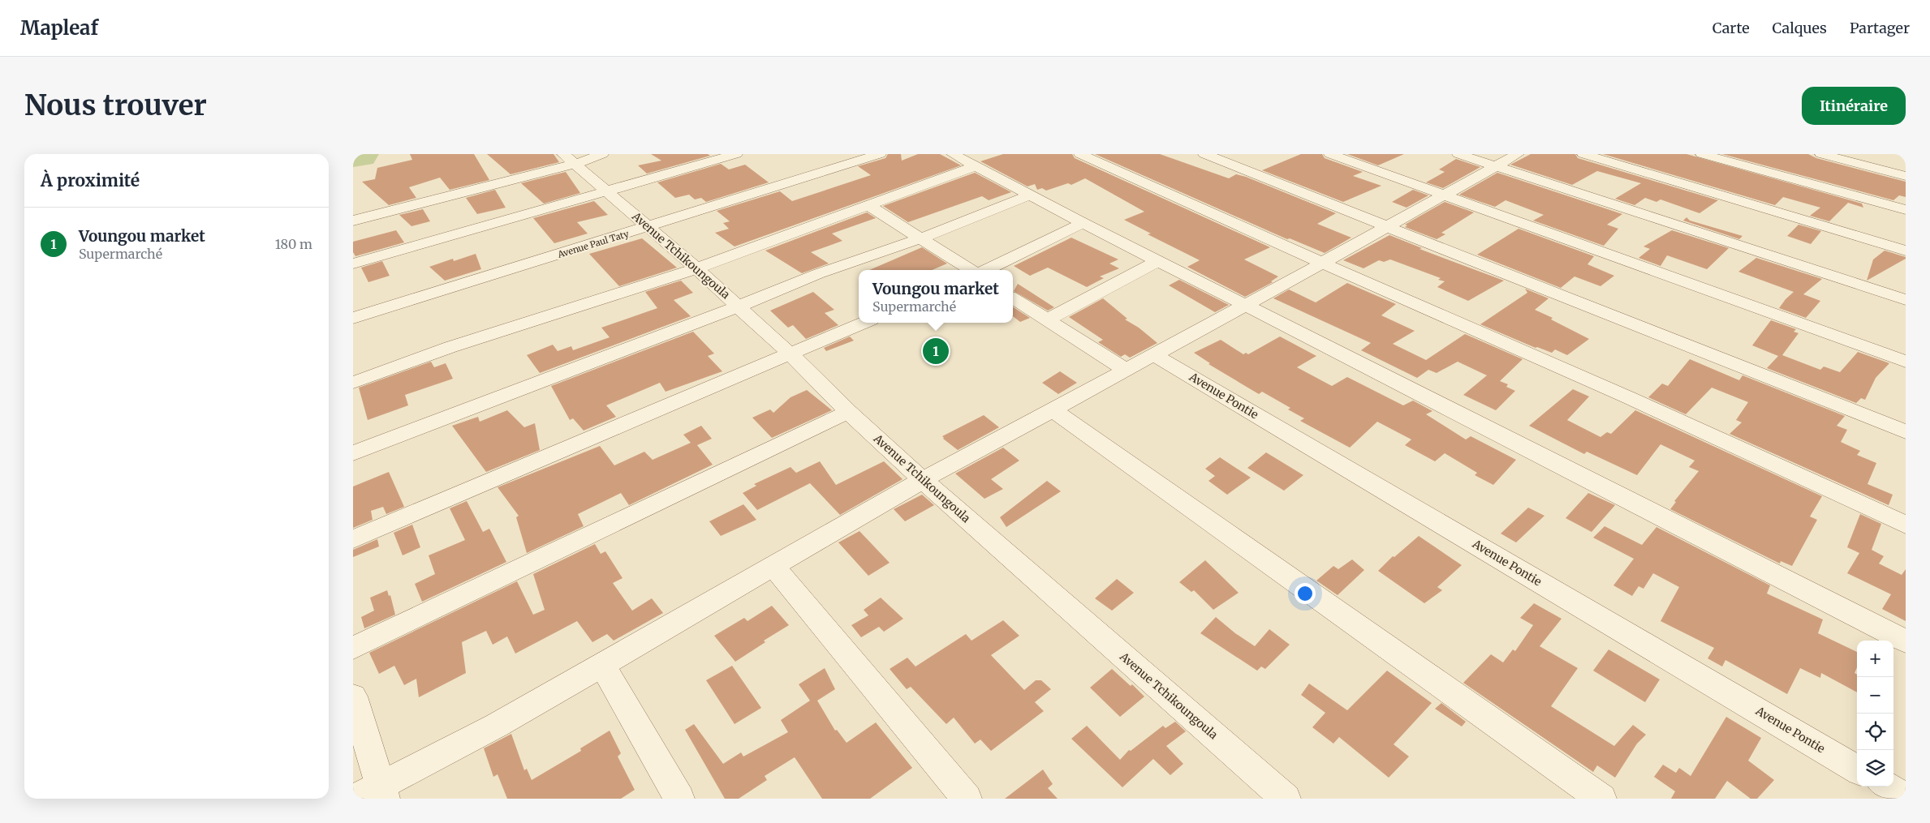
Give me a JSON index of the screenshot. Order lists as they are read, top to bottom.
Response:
{
  "streets": {
    "street": ["Avenue Paul Taty", "Avenue Tchikoungoula", "Avenue Pontie"]
  },
  "crossings": [
    ["Avenue Paul Taty", "Avenue Tchikoungoula"]
  ],
  "page": {
    "header": "Mapleaf",
    "nav": ["Carte", "Calques", "Partager"],
    "buttons": "Itinéraire",
    "title": "Nous trouver",
    "heading": "À proximité",
    "list": [
      {
        "mark": "1",
        "name": "Voungou market",
        "note": "Supermarché",
        "value": "180 m"
      }
    ],
    "popup": ["Voungou market", "Supermarché"],
    "pins": "1",
    "map_buttons": ["+", "−"]
  }
}
